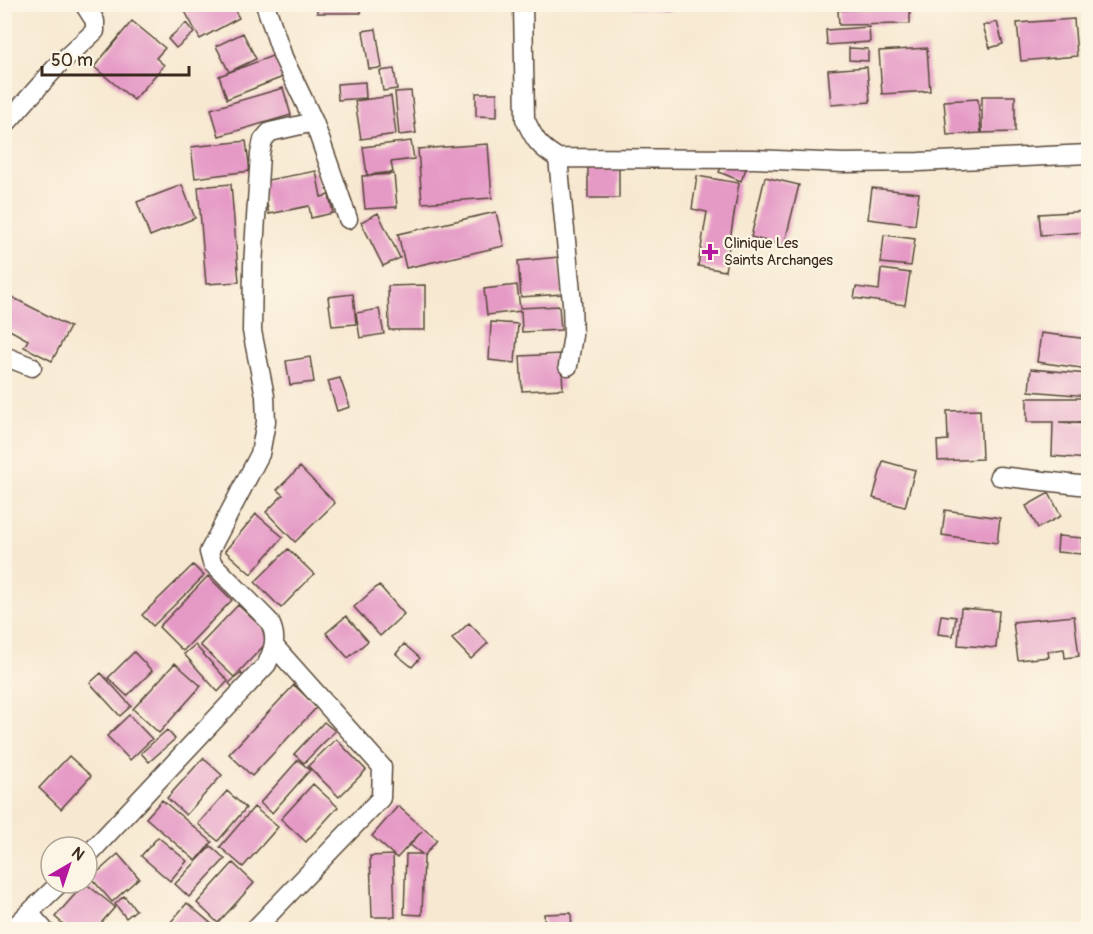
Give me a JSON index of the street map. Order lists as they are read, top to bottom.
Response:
{
  "places": {
    "health": ["Clinique Les Saints Archanges"]
  },
  "scale_bar": "50 m",
  "north": "top right"
}
